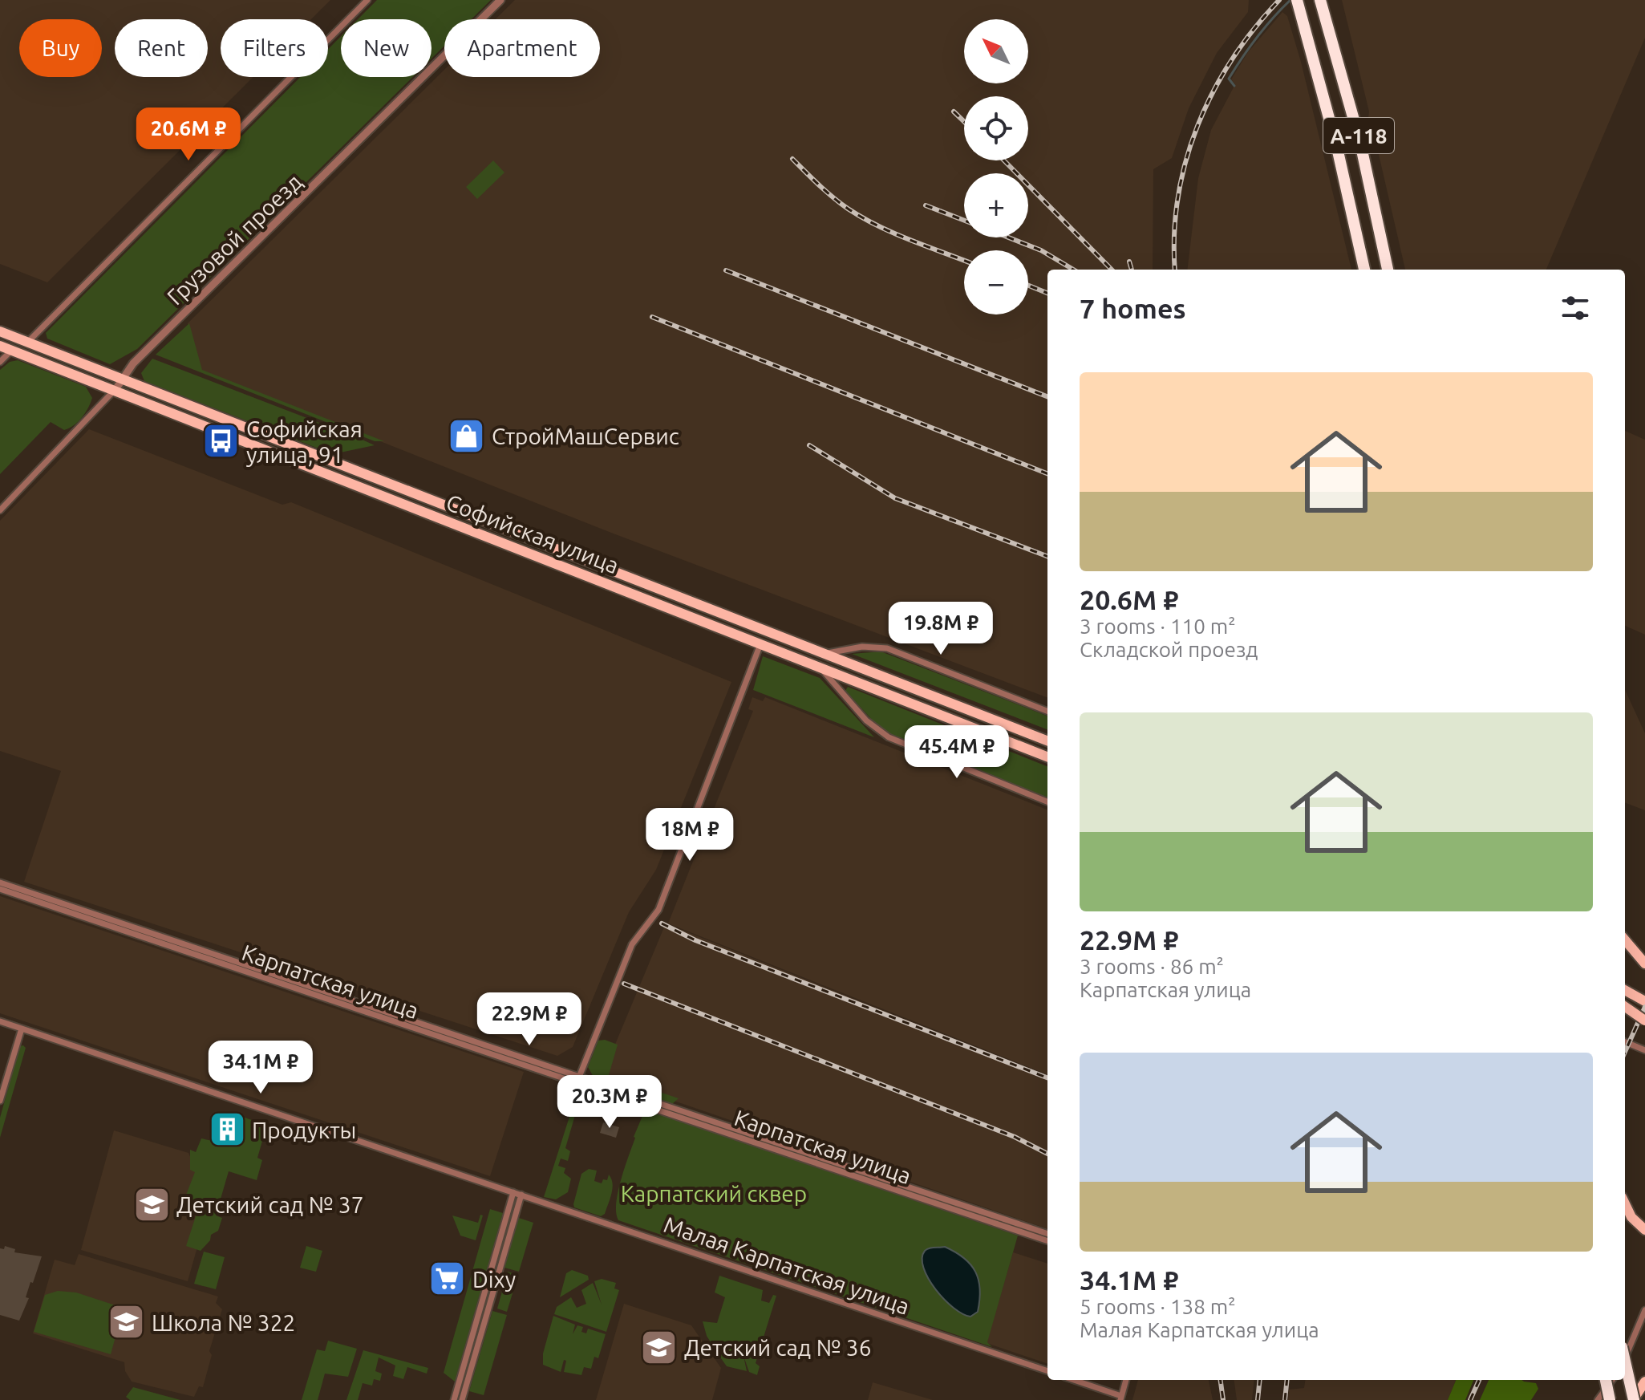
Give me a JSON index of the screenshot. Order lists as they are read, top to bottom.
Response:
{
  "streets": {
    "highway": ["А-118"],
    "main road": ["Софийская улица"],
    "street": ["Грузовой проезд", "Карпатская улица", "Малая Карпатская улица"]
  },
  "crossings": [
    ["Грузовой проезд", "Софийская улица"]
  ],
  "parks": ["Карпатский сквер"],
  "places": {
    "shop": ["СтройМашСервис"],
    "bus stop": ["Софийская улица, 91"],
    "building": ["Продукты"],
    "school or university": ["Детский сад № 37", "Школа № 322", "Детский сад № 36"],
    "supermarket": ["Dixy"]
  },
  "north": "top left",
  "page": {
    "map_buttons": ["+", "−"],
    "chip": [
      "Buy",
      "Rent",
      "Filters",
      "New",
      "Apartment"
    ],
    "price": [
      "20.6M ₽",
      "19.8M ₽",
      "45.4M ₽",
      "18M ₽",
      "22.9M ₽",
      "34.1M ₽",
      "20.3M ₽"
    ],
    "heading": "7 homes",
    "list": [
      {
        "name": "20.6M ₽",
        "note": "3 rooms · 110 m² · Складской проезд"
      },
      {
        "name": "22.9M ₽",
        "note": "3 rooms · 86 m² · Карпатская улица"
      },
      {
        "name": "34.1M ₽",
        "note": "5 rooms · 138 m² · Малая Карпатская улица"
      }
    ]
  }
}
